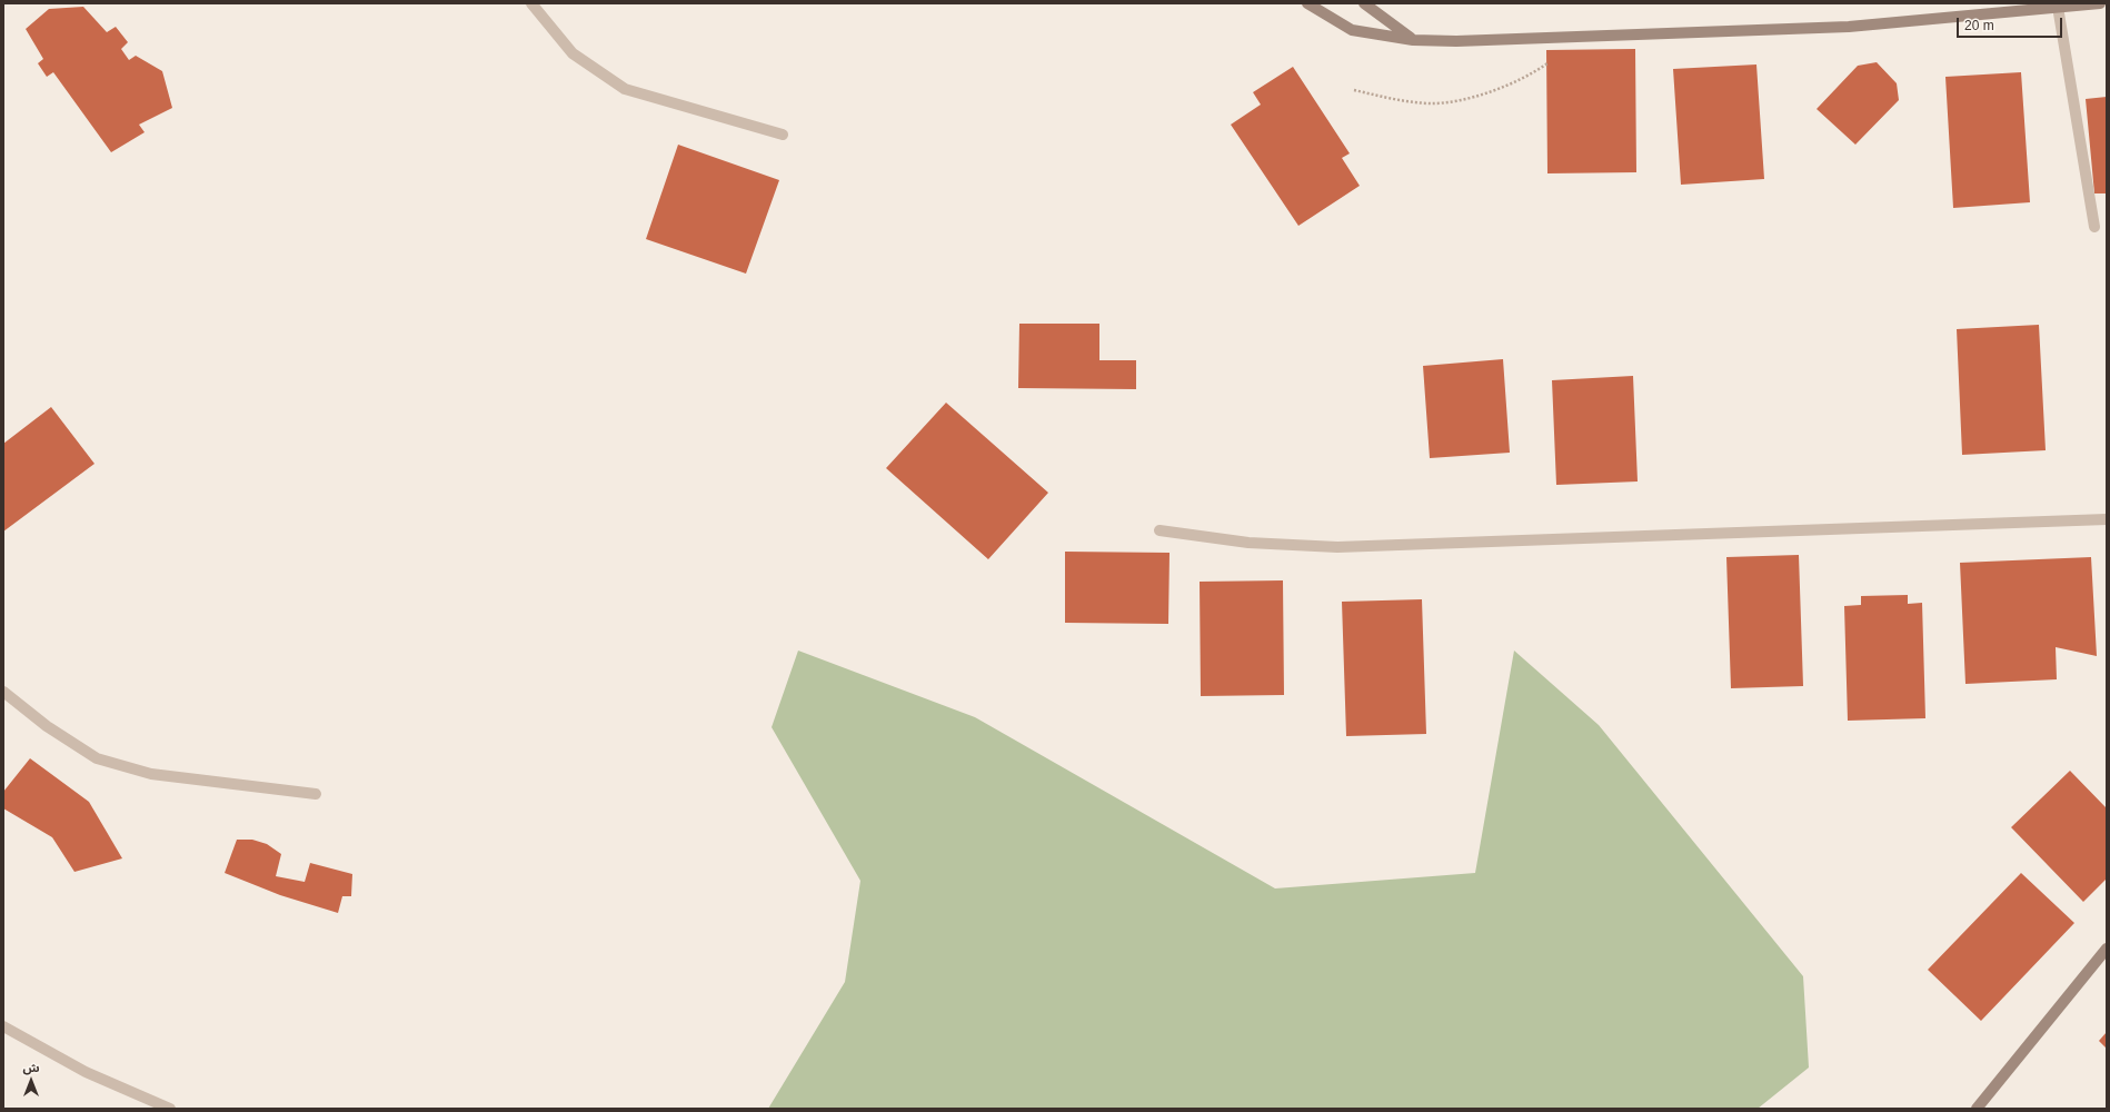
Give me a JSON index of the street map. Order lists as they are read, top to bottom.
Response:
{
  "scale_bar": "20 m",
  "north": "top"
}
